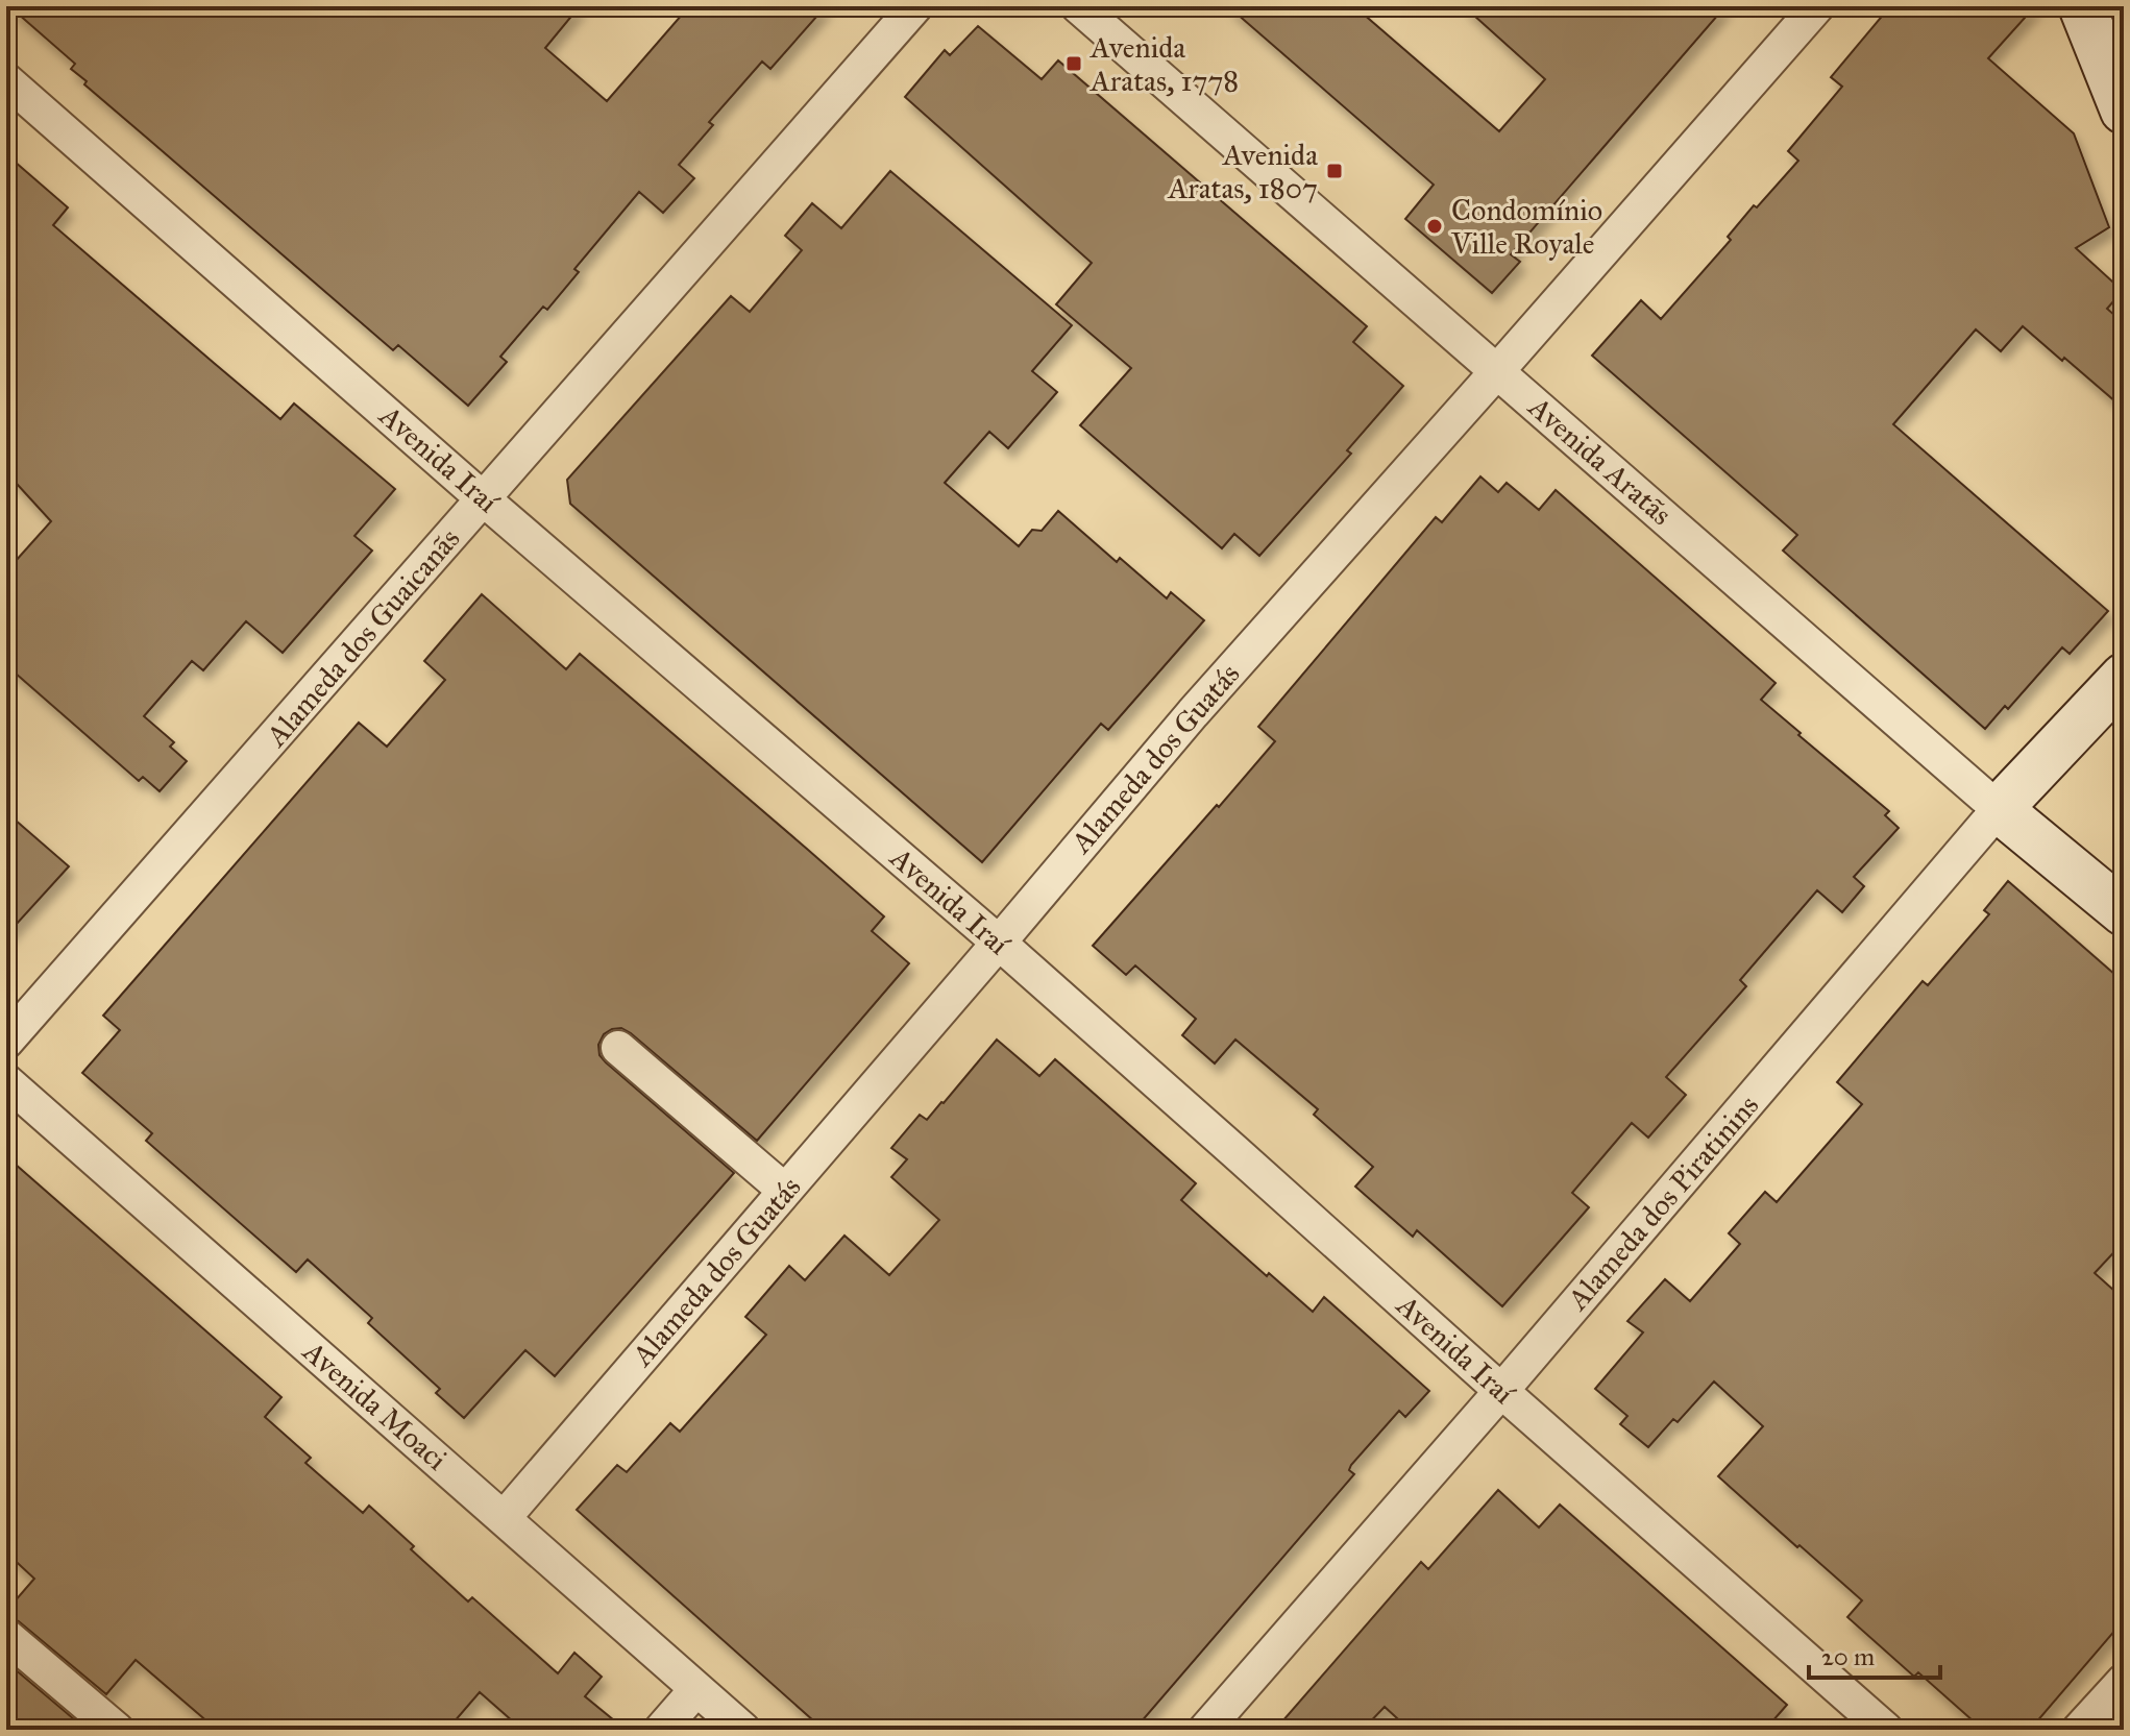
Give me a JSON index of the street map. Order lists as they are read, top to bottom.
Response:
{
  "streets": {
    "street": [
      "Avenida Iraí",
      "Avenida Aratãs",
      "Alameda dos Guaicanãs",
      "Alameda dos Guatás",
      "Alameda dos Piratinins",
      "Avenida Moaci"
    ]
  },
  "crossings": [
    ["Avenida Iraí", "Alameda dos Guaicanãs"],
    ["Avenida Iraí", "Alameda dos Guatás"],
    ["Avenida Iraí", "Alameda dos Piratinins"],
    ["Avenida Aratãs", "Alameda dos Guatás"],
    ["Avenida Aratãs", "Alameda dos Piratinins"],
    ["Alameda dos Guatás", "Avenida Moaci"]
  ],
  "places": {
    "transit": ["Avenida Aratas, 1778", "Avenida Aratas, 1807"],
    "other": ["Condomínio Ville Royale"]
  },
  "scale_bar": "20 m"
}
